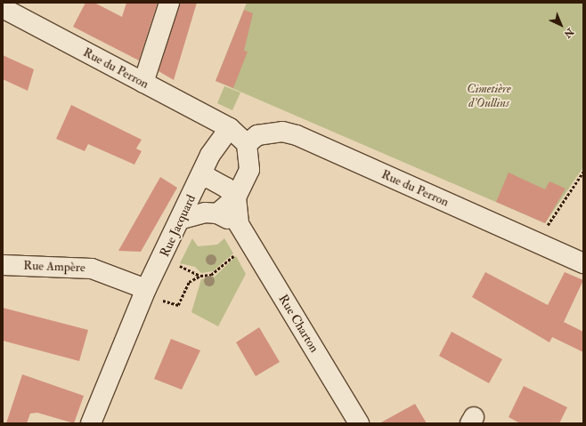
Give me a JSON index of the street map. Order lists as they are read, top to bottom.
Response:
{
  "streets": {
    "street": [
      "Rue du Perron",
      "Rue Jacquard",
      "Rue Ampère",
      "Rue Charton"
    ]
  },
  "crossings": [
    ["Rue du Perron", "Rue Jacquard"],
    ["Rue Jacquard", "Rue Ampère"]
  ],
  "parks": ["Cimetière d'Oullins"],
  "north": "bottom right"
}
